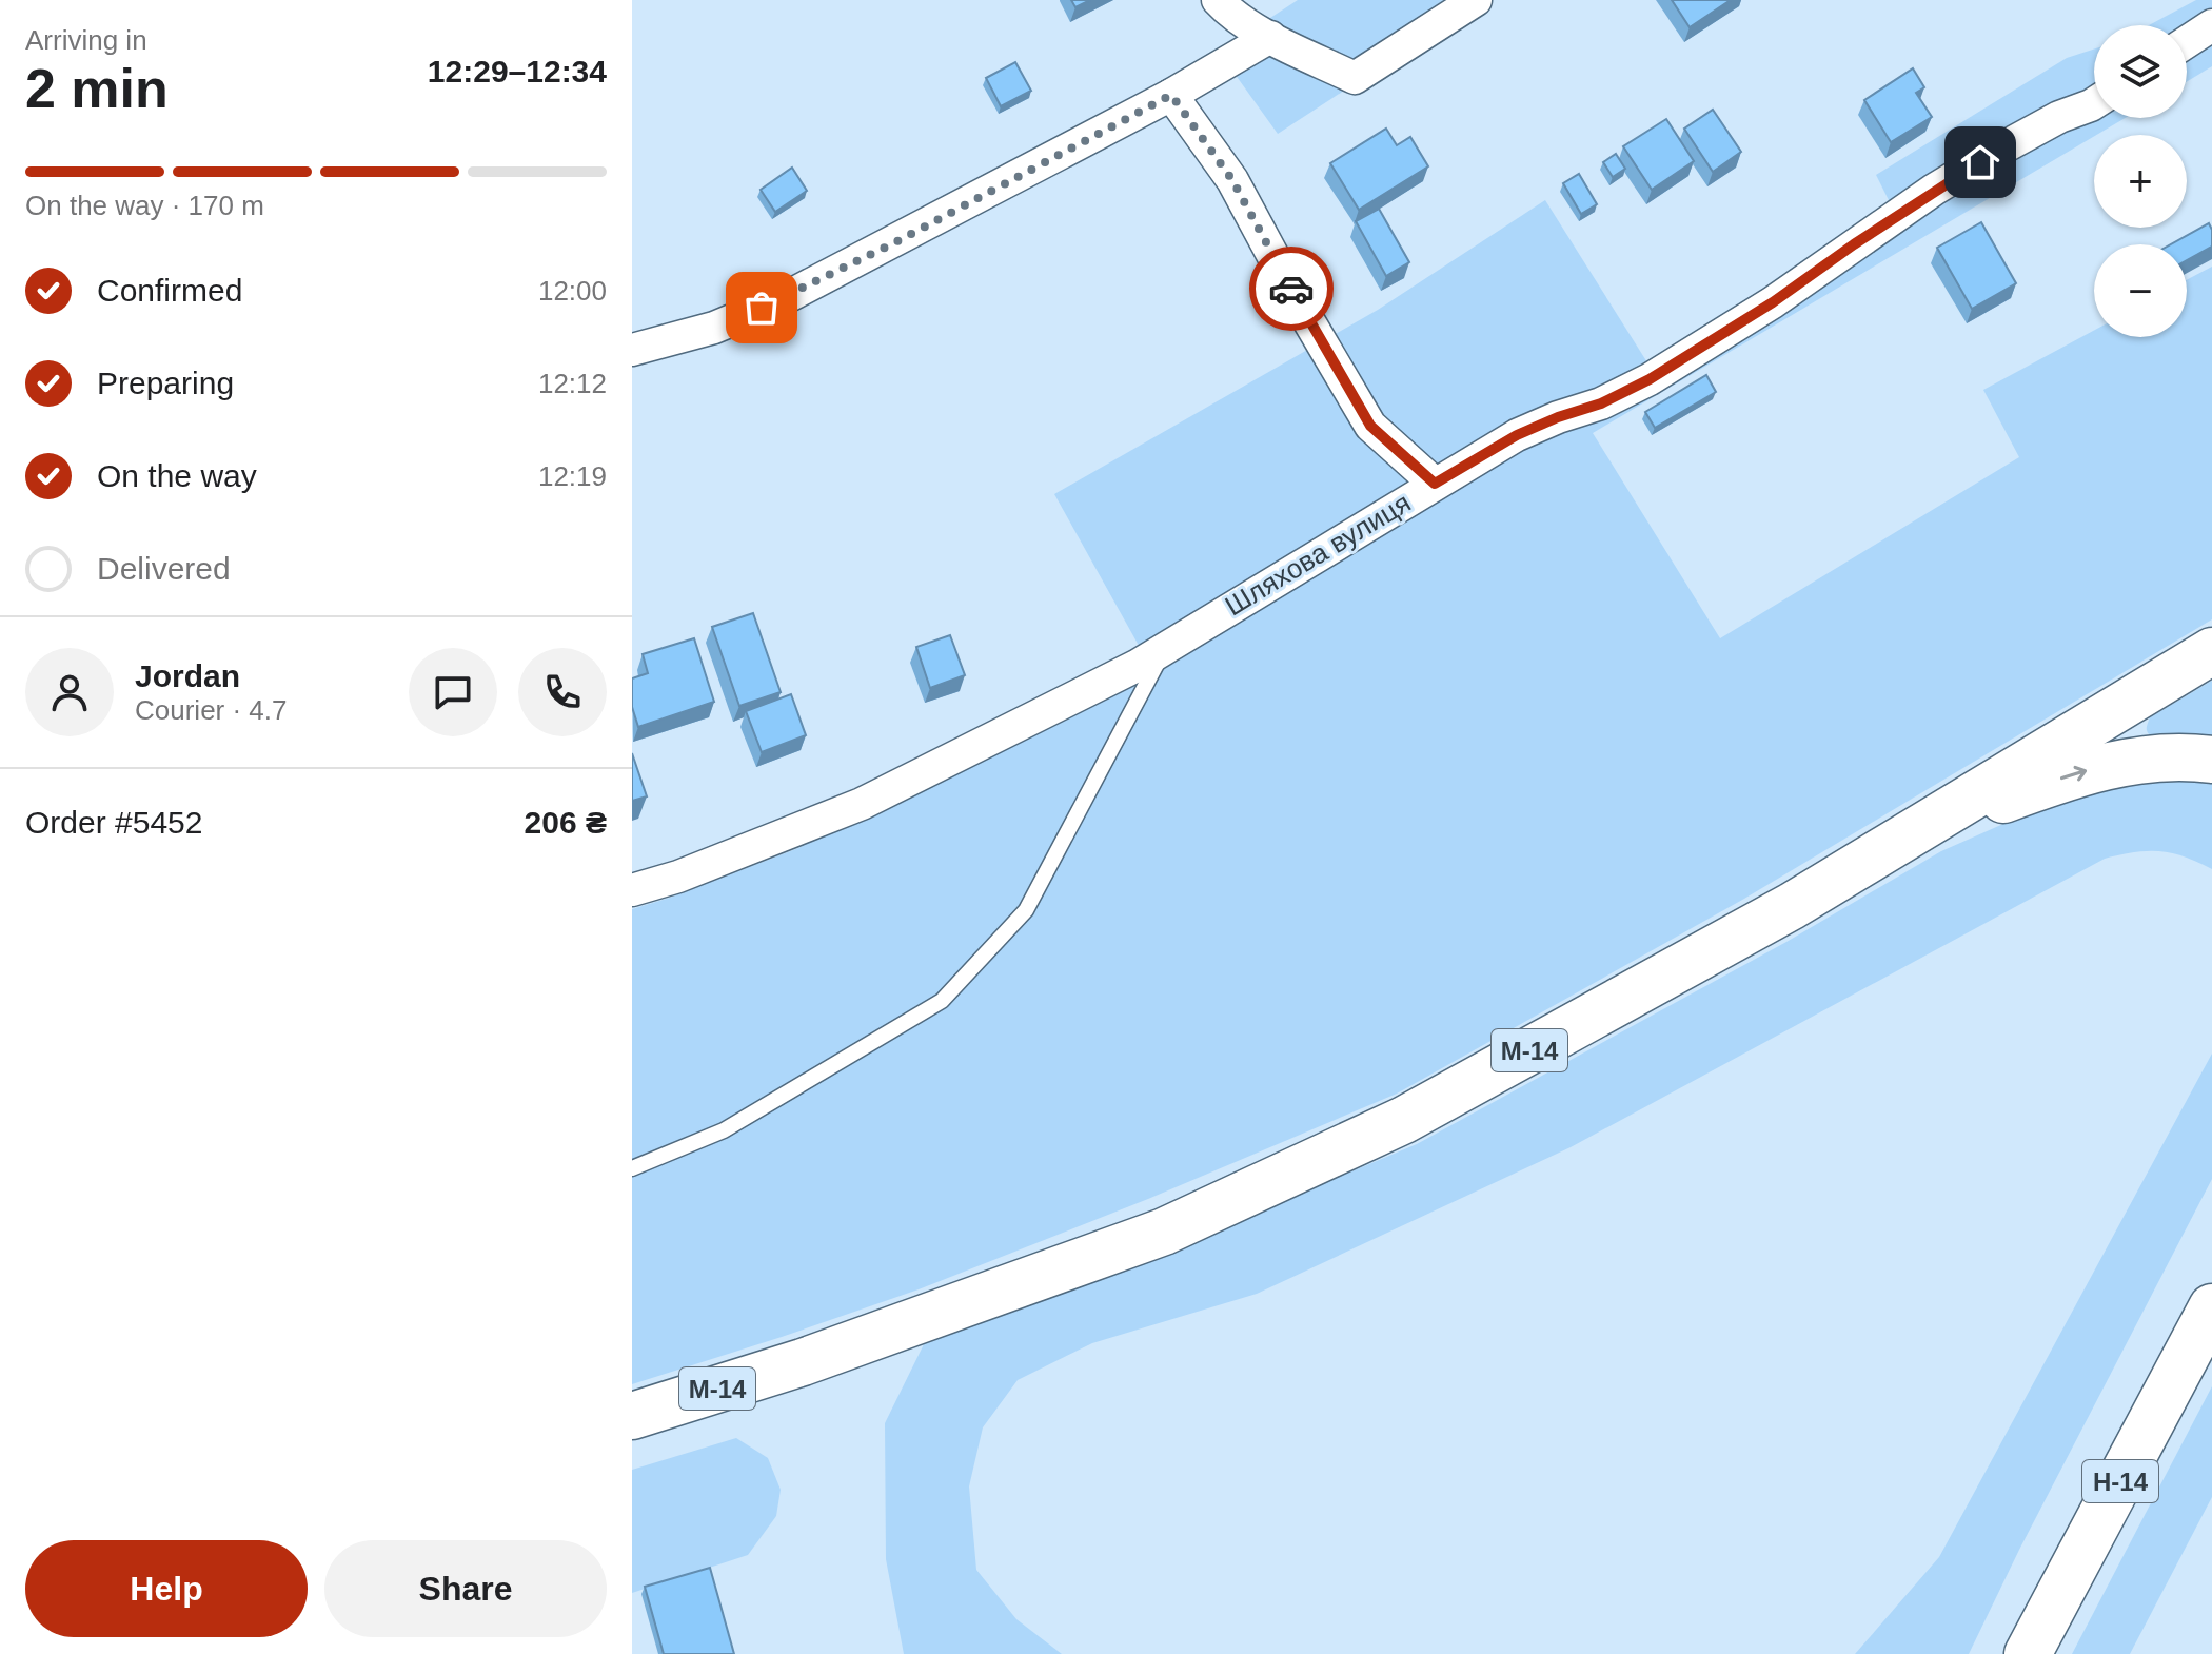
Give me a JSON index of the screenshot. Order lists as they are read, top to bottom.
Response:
{
  "streets": {
    "main road": ["М-14", "Н-14"],
    "street": ["Шляхова вулиця"]
  },
  "page": {
    "heading": ["2 min", "Arriving in", "12:29–12:34"],
    "panel": [
      "Jordan",
      "Courier · 4.7",
      "Order #5452",
      "206 ₴"
    ],
    "map_buttons": ["+", "−"],
    "bar": "On the way · 170 m",
    "list": [
      ["Confirmed", "12:00"],
      ["Preparing", "12:12"],
      ["On the way", "12:19"],
      "Delivered"
    ],
    "buttons": ["Help", "Share"]
  }
}
